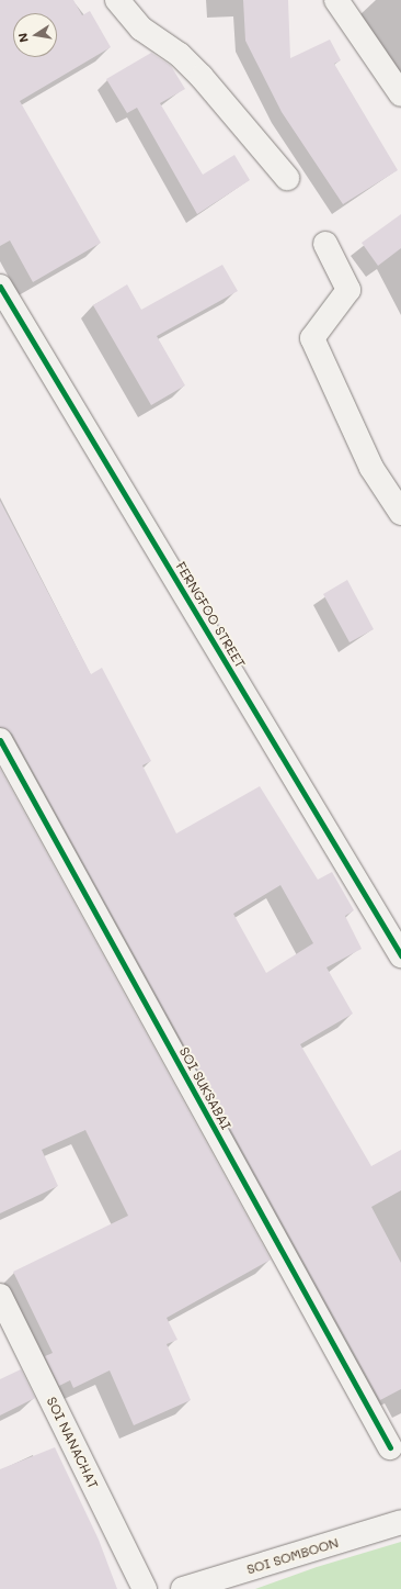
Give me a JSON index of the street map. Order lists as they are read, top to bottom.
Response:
{
  "streets": {
    "street": [
      "FERNGFOO STREET",
      "SOI SUKSABAI",
      "SOI NANACHAT",
      "SOI SOMBOON"
    ]
  },
  "north": "left"
}
